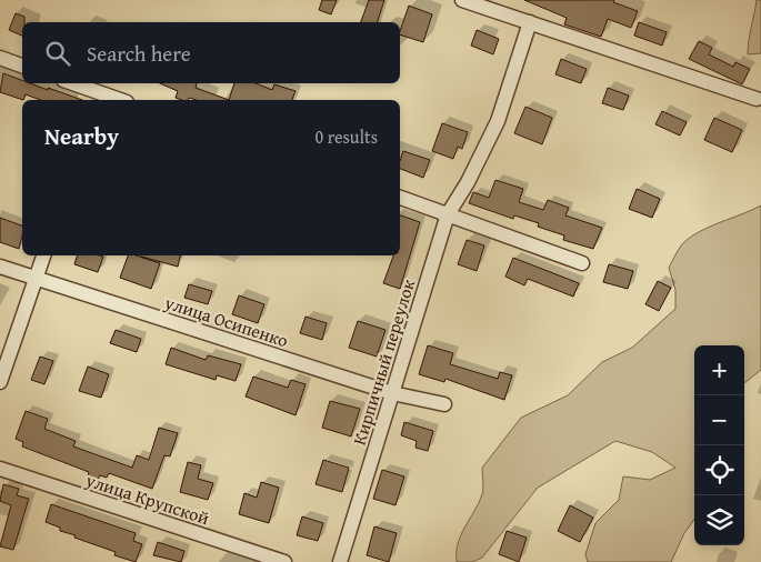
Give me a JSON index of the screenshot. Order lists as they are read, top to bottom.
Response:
{
  "streets": {
    "street": ["улица Осипенко", "Кирпичный переулок", "улица Крупской"]
  },
  "crossings": [
    ["улица Осипенко", "Кирпичный переулок"]
  ],
  "page": {
    "search": "Search here",
    "heading": ["Nearby", "0 results"],
    "map_buttons": ["+", "−"]
  }
}
